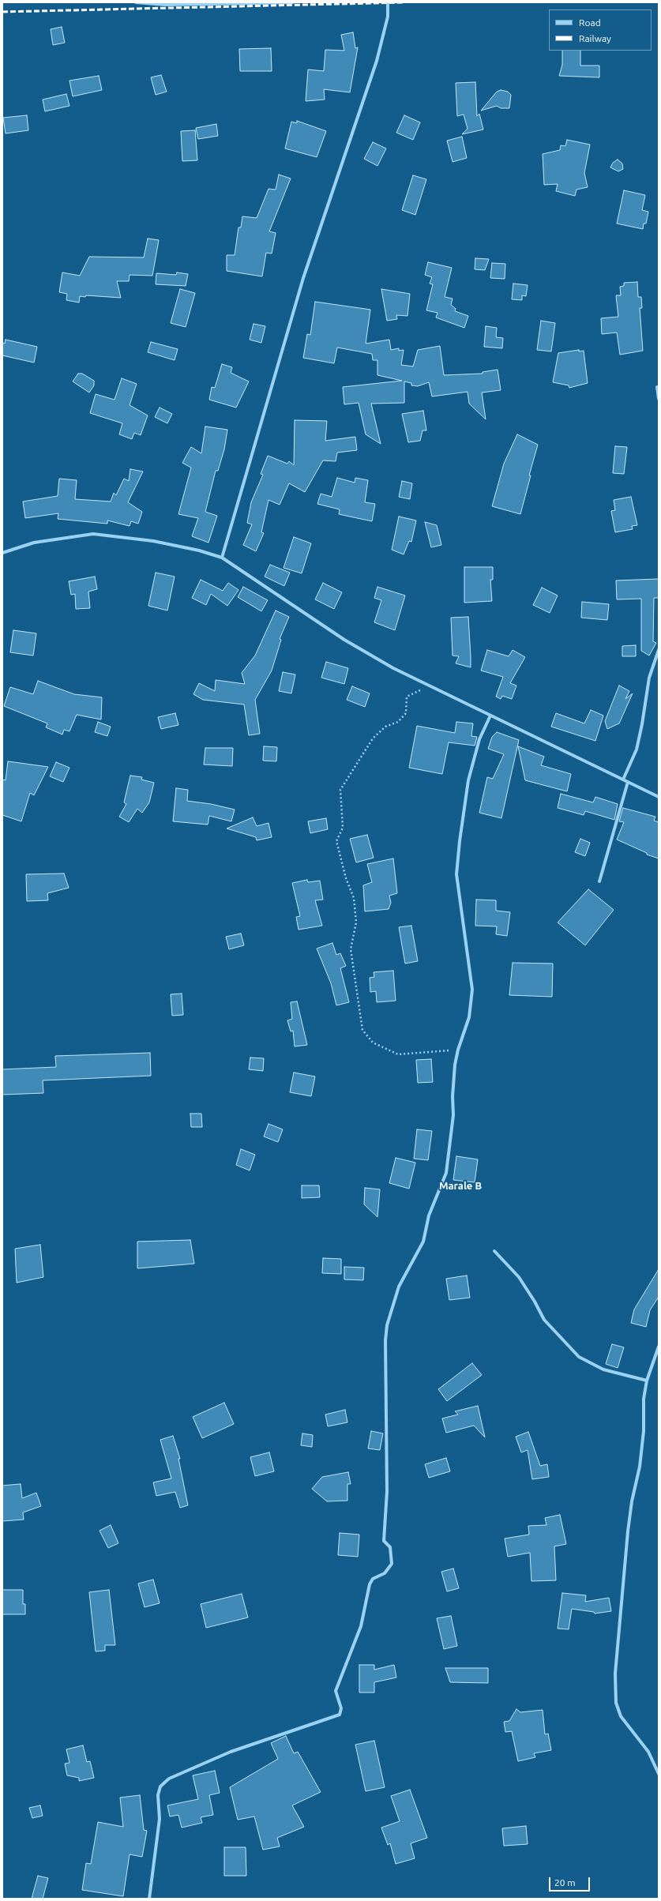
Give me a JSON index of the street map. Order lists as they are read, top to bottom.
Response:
{
  "districts": ["Marale B"],
  "legend": ["Road", "Railway"],
  "scale_bar": "20 m"
}
